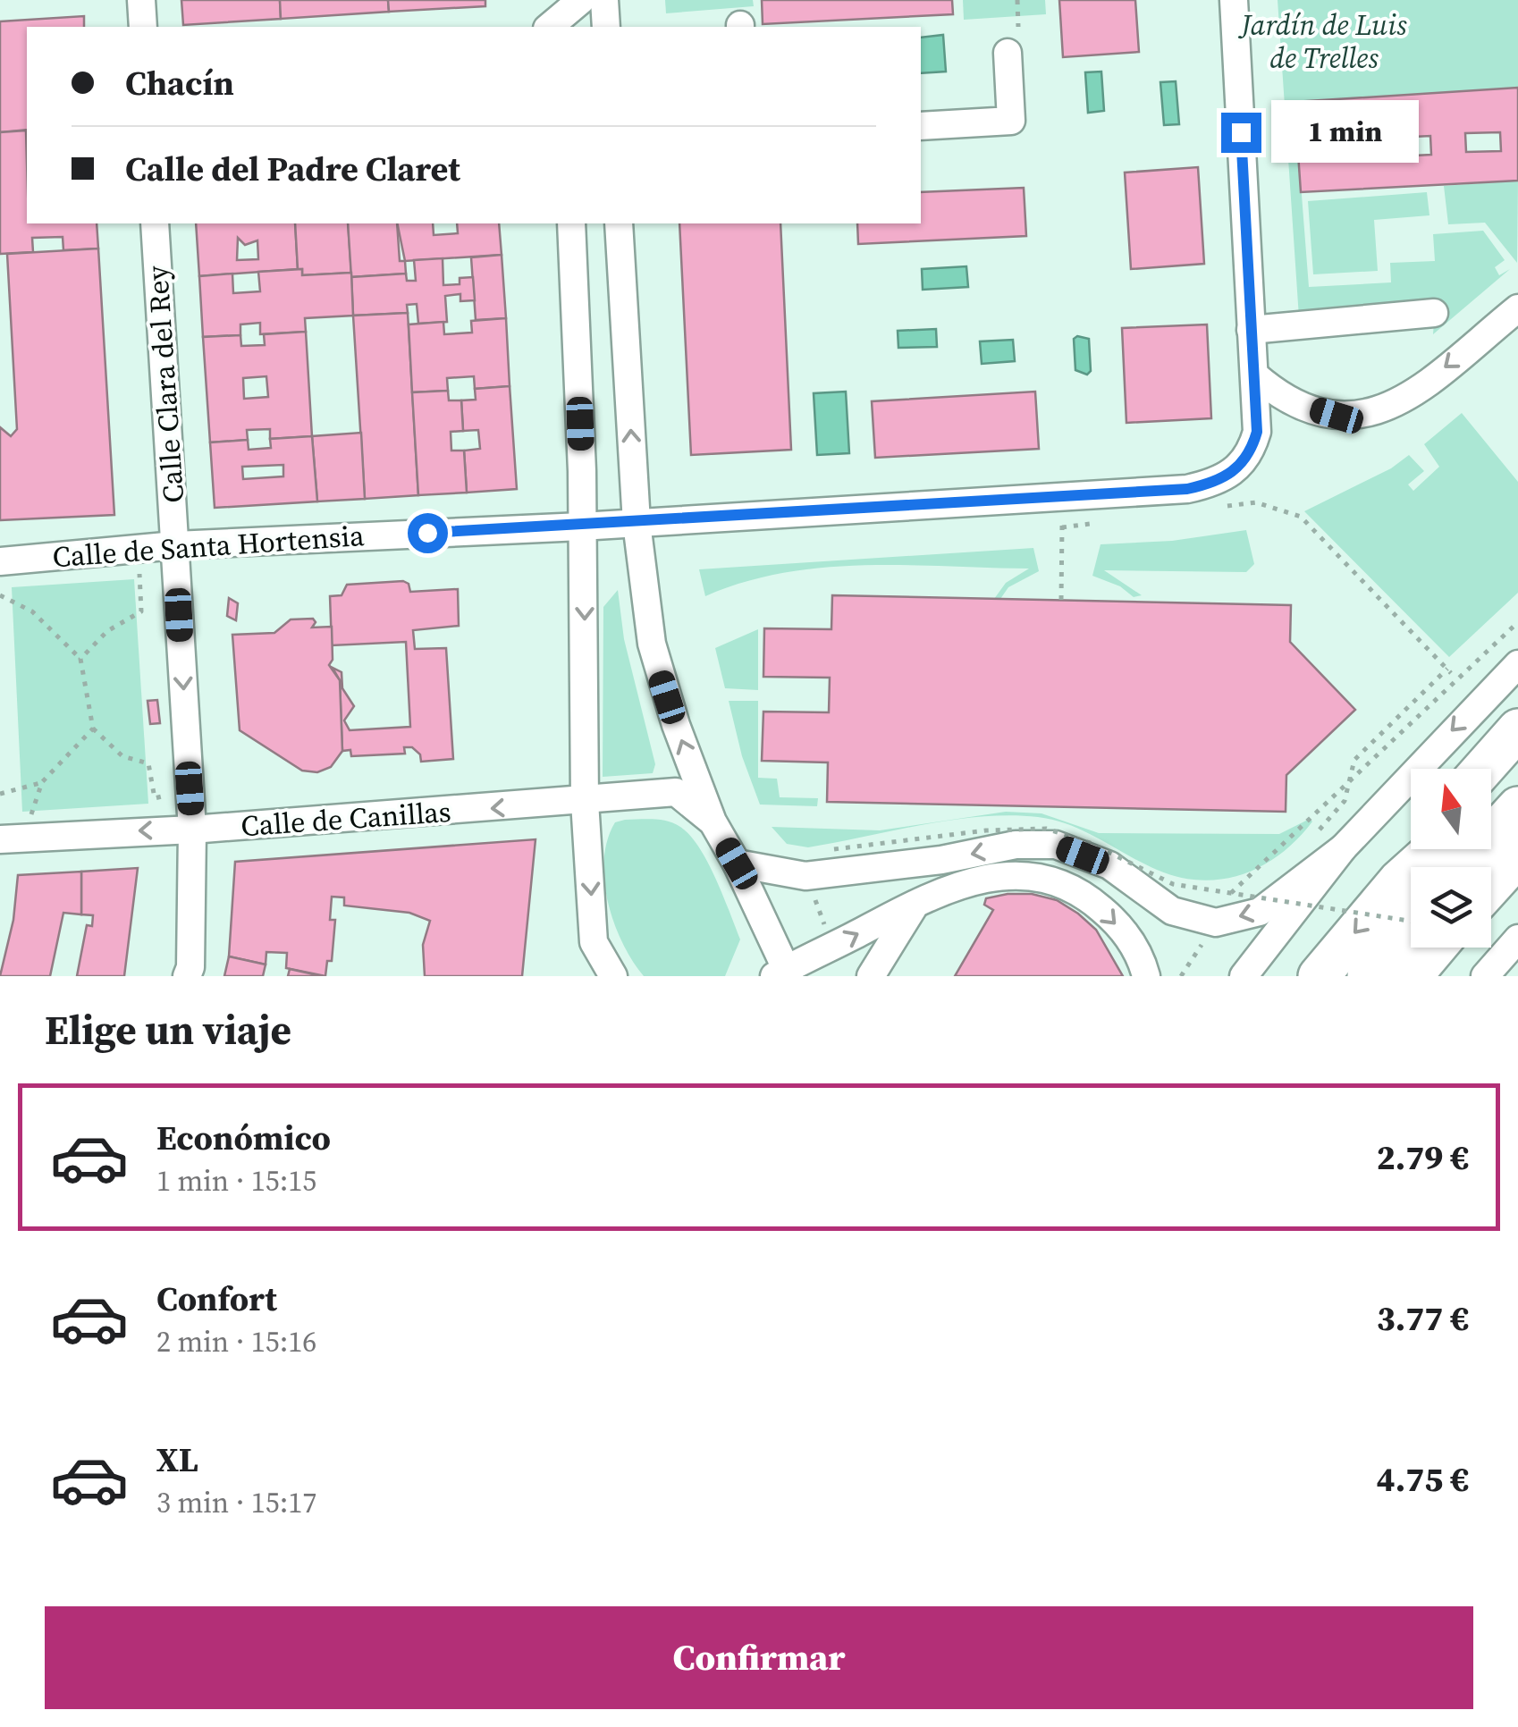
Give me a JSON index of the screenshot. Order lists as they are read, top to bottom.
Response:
{
  "streets": {
    "street": ["Calle Clara del Rey", "Calle de Santa Hortensia", "Calle de Canillas"]
  },
  "crossings": [
    ["Calle Clara del Rey", "Calle de Santa Hortensia"],
    ["Calle Clara del Rey", "Calle de Canillas"]
  ],
  "one_way": ["Calle Clara del Rey", "Calle de Canillas"],
  "parks": ["Jardín de Luis de Trelles"],
  "north": "top",
  "page": {
    "banner": ["Chacín", "Calle del Padre Claret"],
    "bubble": "1 min",
    "heading": "Elige un viaje",
    "list": [
      {
        "name": "Económico",
        "note": "1 min · 15:15",
        "value": "2.79 €"
      },
      {
        "name": "Confort",
        "note": "2 min · 15:16",
        "value": "3.77 €"
      },
      {
        "name": "XL",
        "note": "3 min · 15:17",
        "value": "4.75 €"
      }
    ],
    "buttons": "Confirmar"
  }
}
